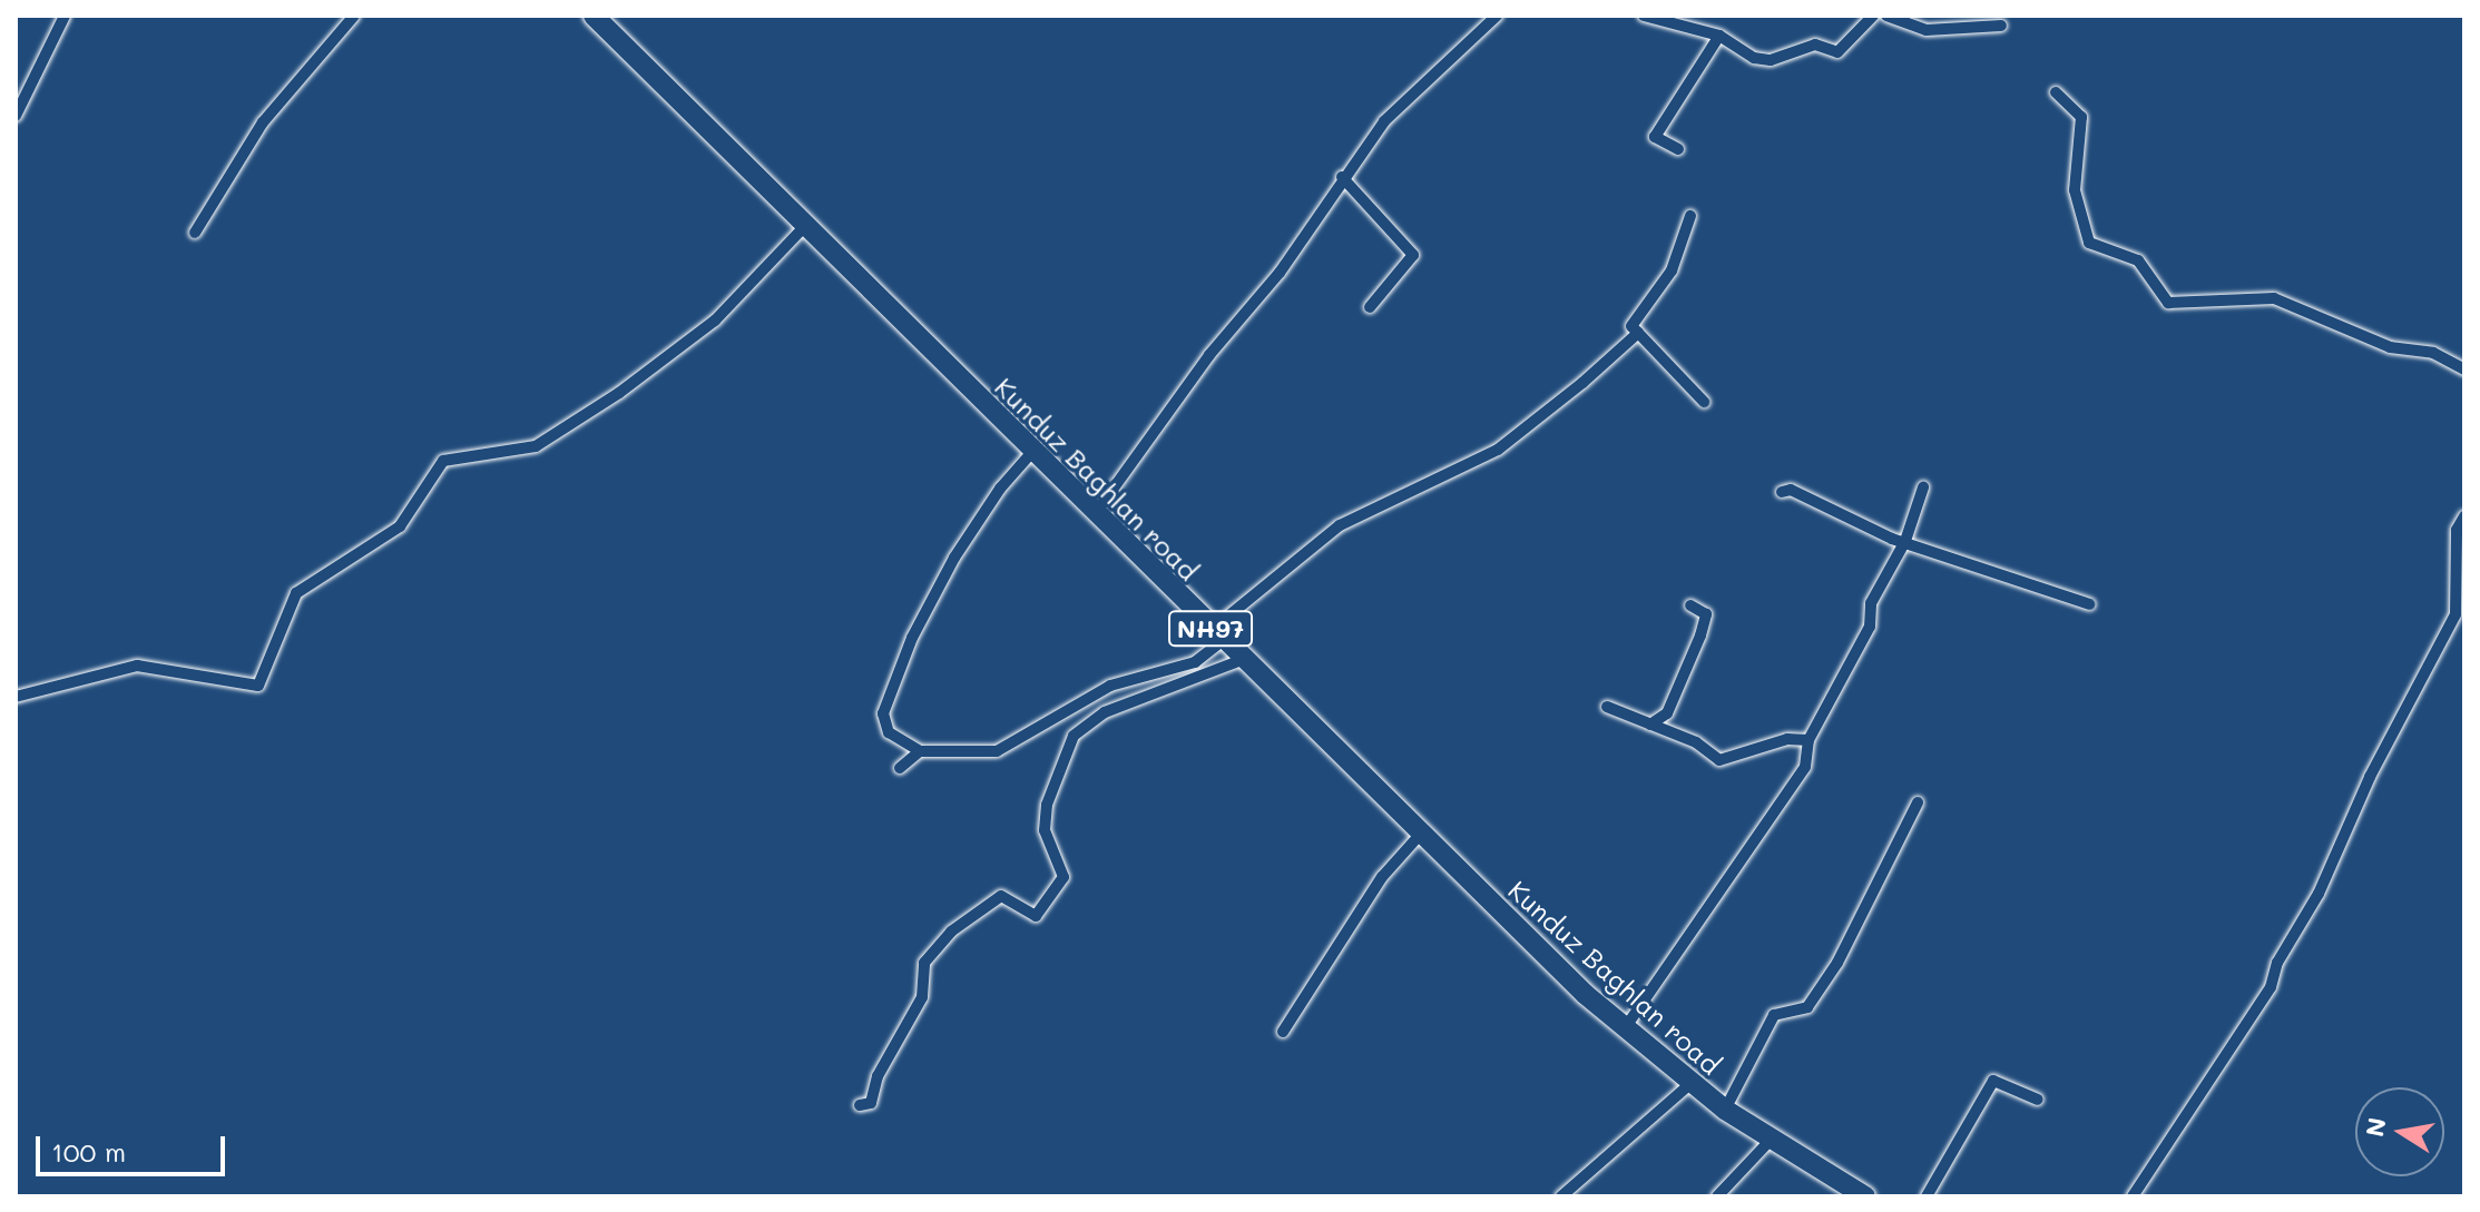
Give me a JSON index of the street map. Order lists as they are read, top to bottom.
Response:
{
  "streets": {
    "highway": ["Kunduz Baghlan road", "NH97"]
  },
  "scale_bar": "100 m",
  "north": "left"
}
